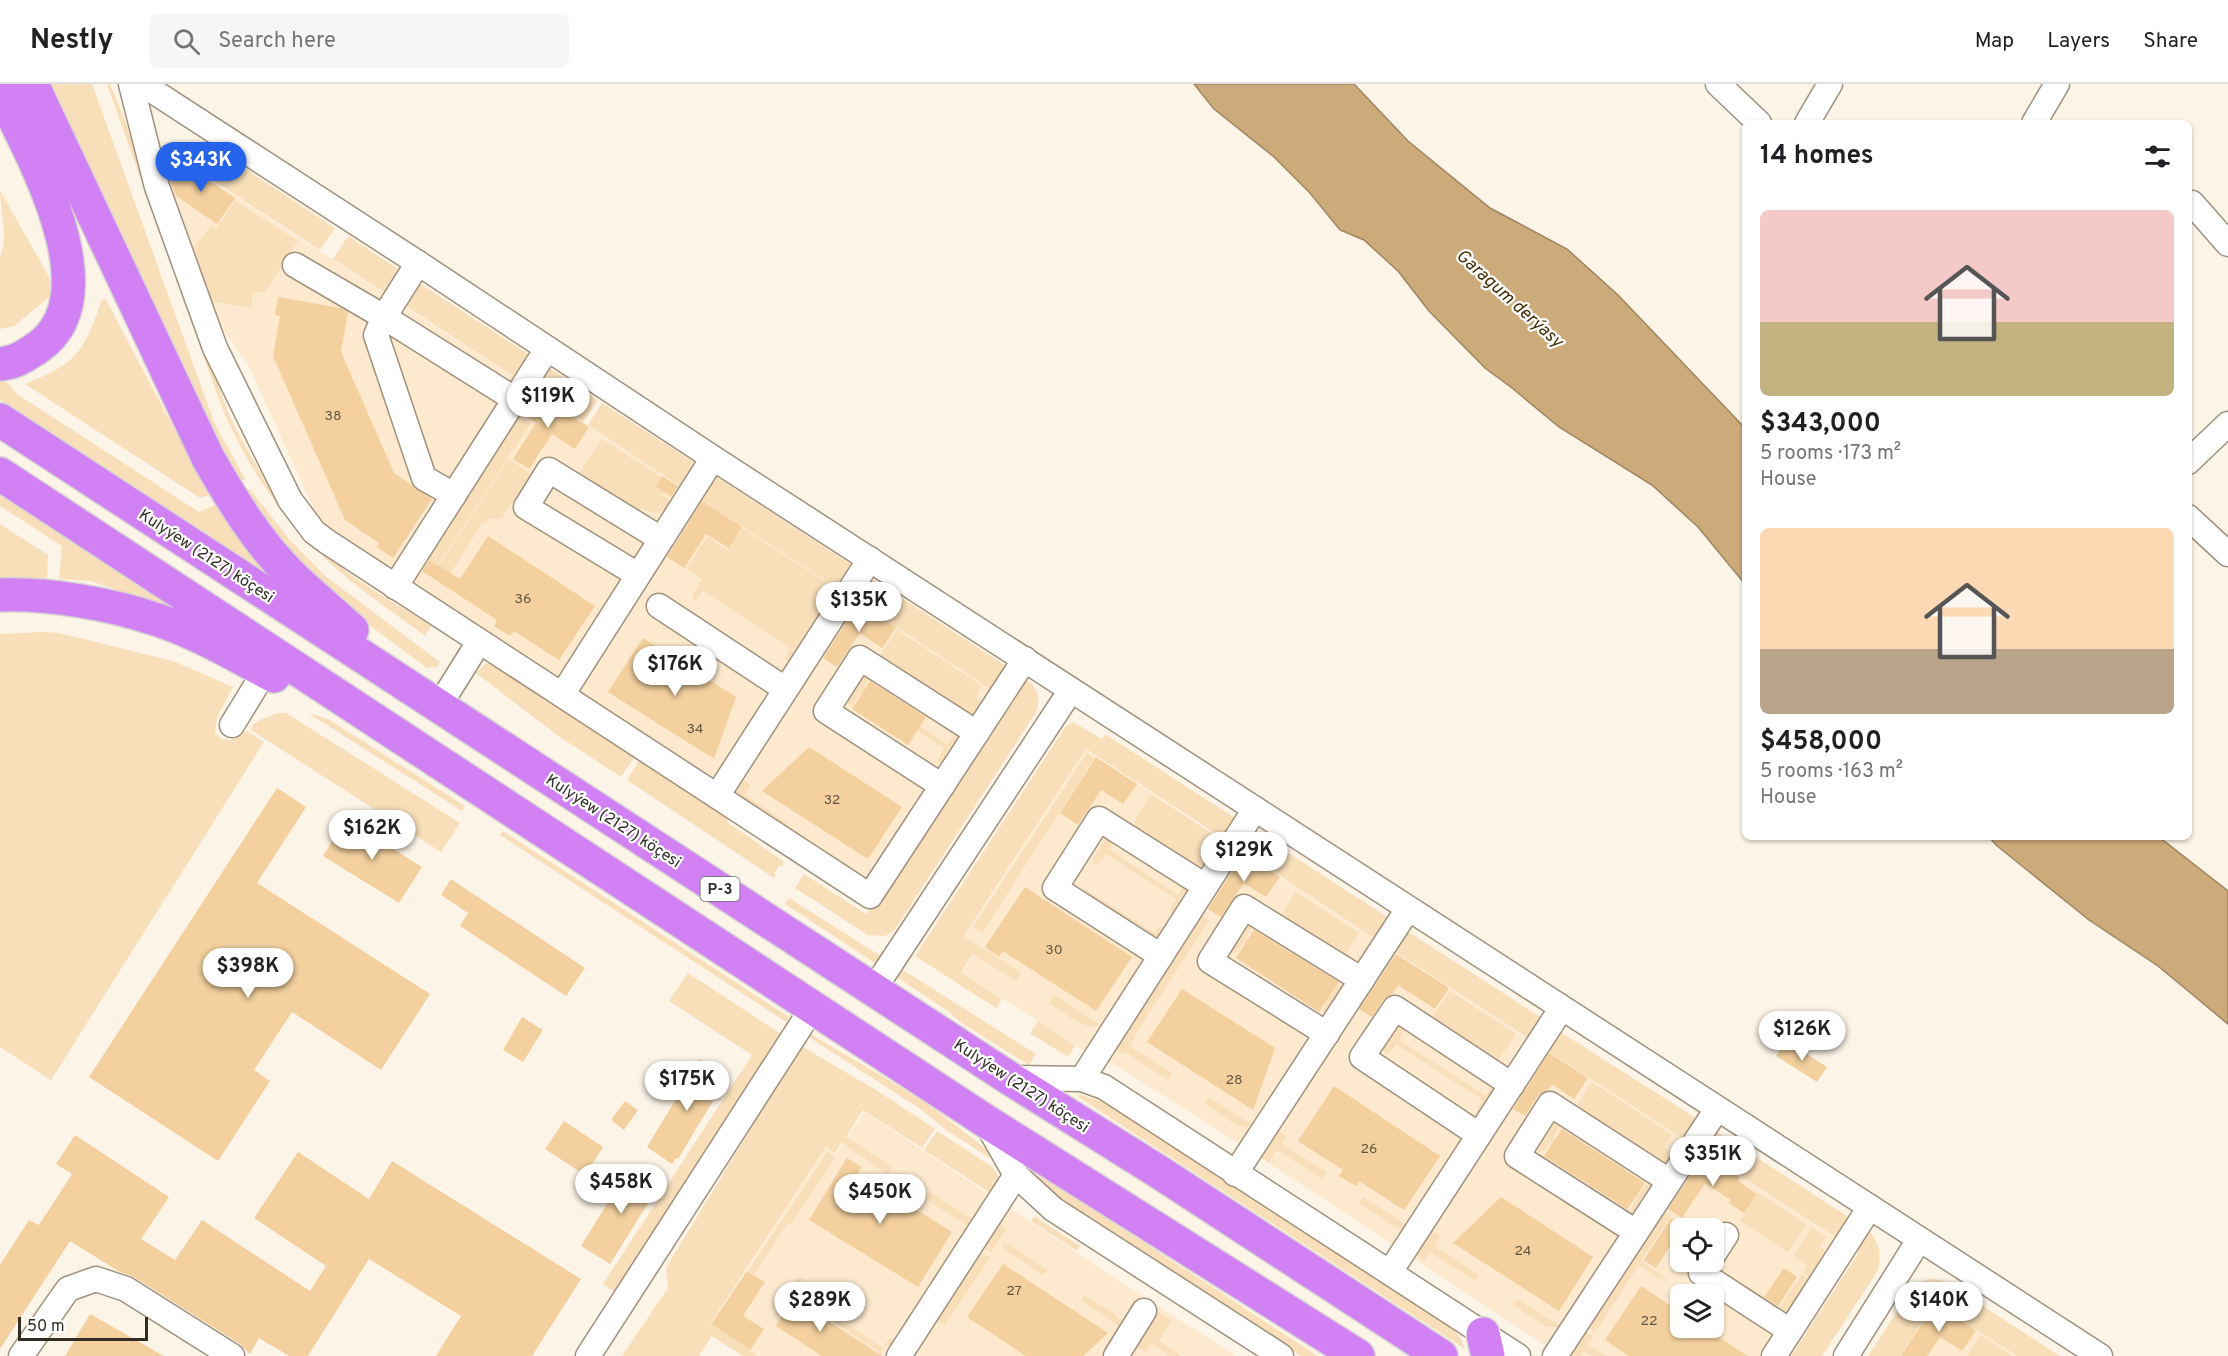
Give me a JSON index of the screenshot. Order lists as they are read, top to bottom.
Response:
{
  "streets": {
    "highway": ["Kulyýew (2127) köçesi", "P-3"]
  },
  "water": ["Garagum derýasy"],
  "house_numbers": [
    "38",
    "36",
    "34",
    "32",
    "30",
    "28",
    "26",
    "24",
    "27",
    "22"
  ],
  "scale_bar": "50 m",
  "page": {
    "header": "Nestly",
    "search": "Search here",
    "nav": ["Map", "Layers", "Share"],
    "heading": "14 homes",
    "price": [
      "$343K",
      "$119K",
      "$135K",
      "$176K",
      "$162K",
      "$129K",
      "$398K",
      "$126K",
      "$175K",
      "$351K",
      "$458K",
      "$450K",
      "$289K",
      "$140K"
    ],
    "list": [
      {
        "name": "$343,000",
        "note": "5 rooms · 173 m² · House"
      },
      {
        "name": "$458,000",
        "note": "5 rooms · 163 m² · House"
      }
    ],
    "scale": "50 m"
  }
}
